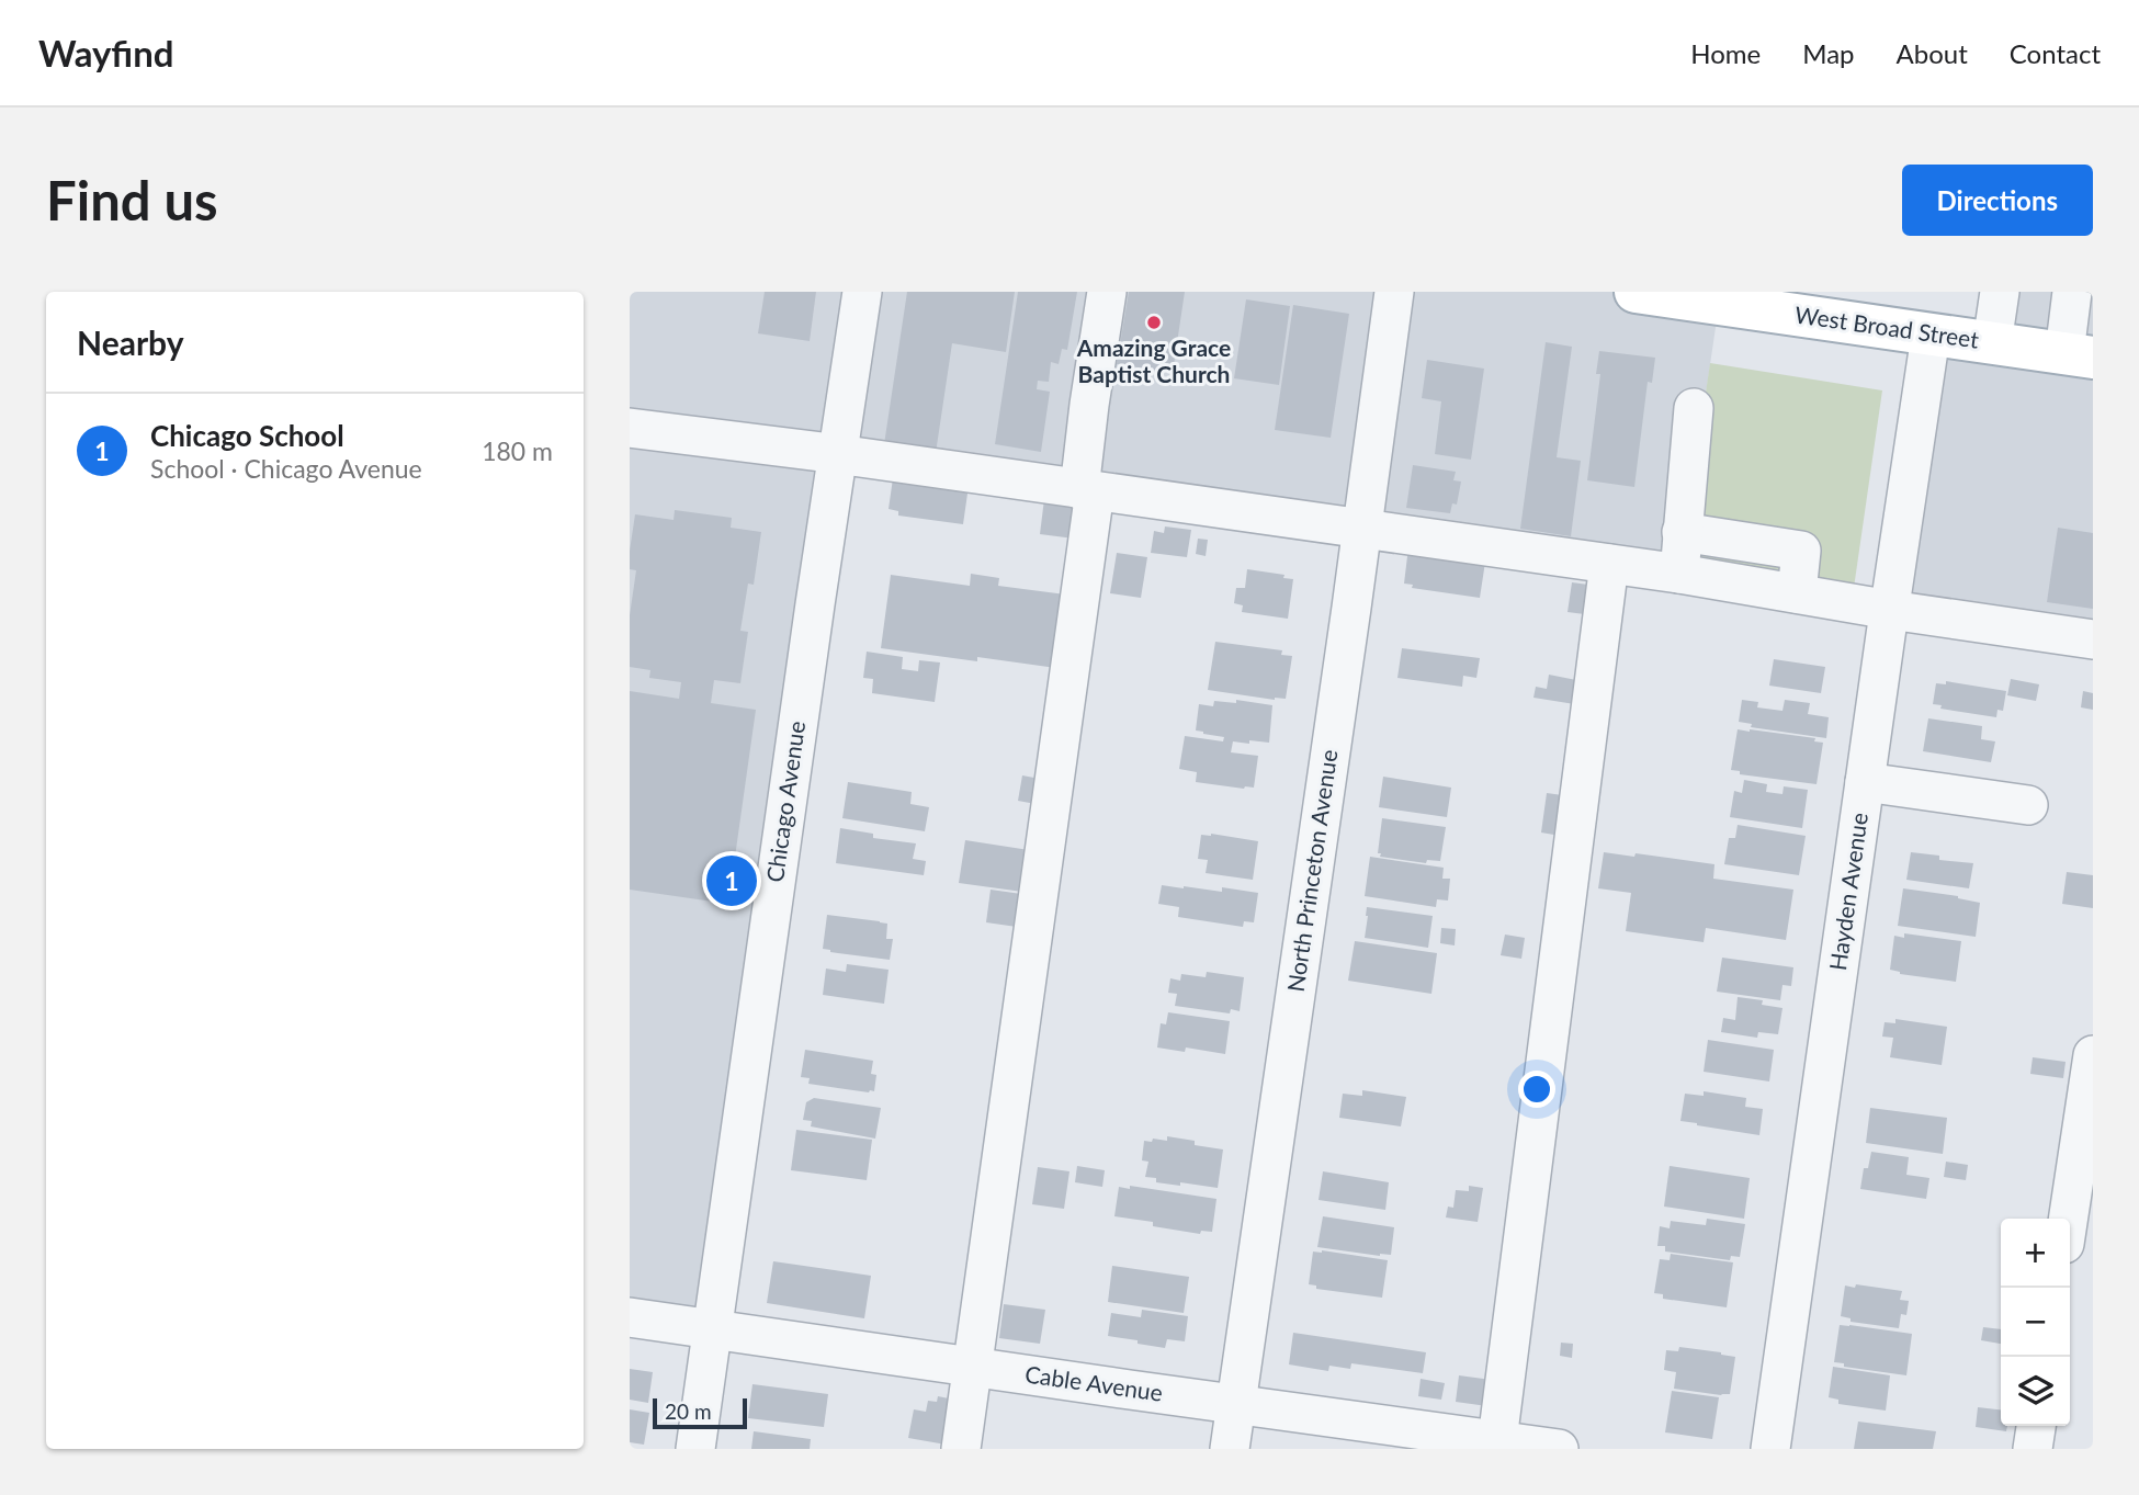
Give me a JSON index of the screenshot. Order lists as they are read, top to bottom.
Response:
{
  "streets": {
    "main road": ["West Broad Street"],
    "street": [
      "Chicago Avenue",
      "North Princeton Avenue",
      "Hayden Avenue",
      "Cable Avenue"
    ]
  },
  "crossings": [
    ["West Broad Street", "Hayden Avenue"],
    ["Chicago Avenue", "Cable Avenue"],
    ["North Princeton Avenue", "Cable Avenue"]
  ],
  "places": ["Amazing Grace Baptist Church"],
  "scale_bar": "20 m",
  "page": {
    "header": "Wayfind",
    "nav": [
      "Home",
      "Map",
      "About",
      "Contact"
    ],
    "buttons": "Directions",
    "title": "Find us",
    "heading": "Nearby",
    "list": [
      {
        "mark": "1",
        "name": "Chicago School",
        "note": "School · Chicago Avenue",
        "value": "180 m"
      }
    ],
    "pins": "1",
    "map_buttons": ["+", "−"],
    "scale": "20 m"
  }
}
